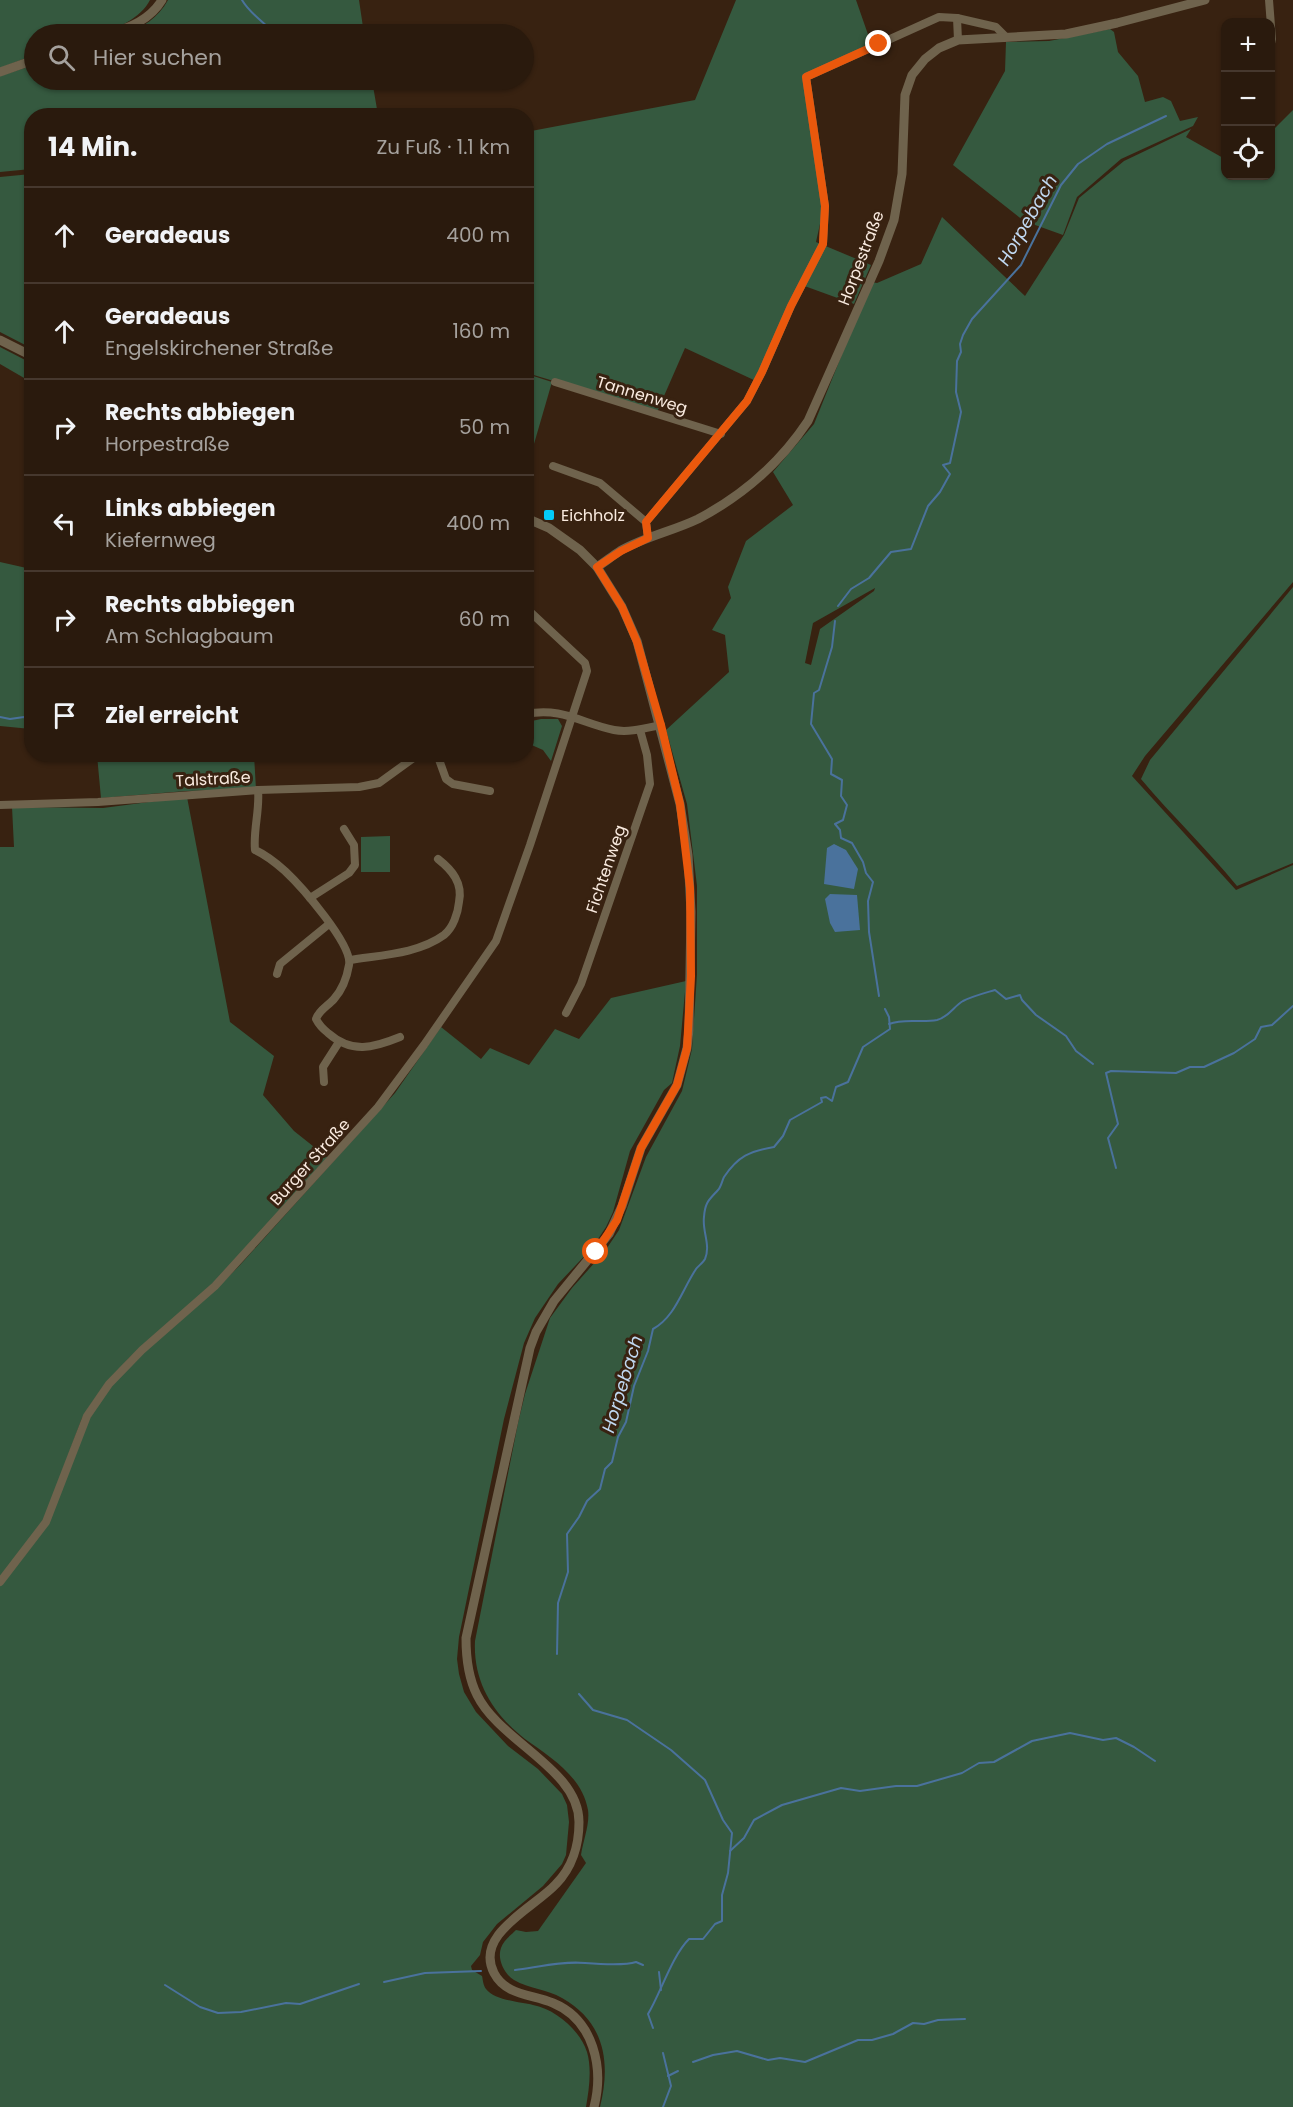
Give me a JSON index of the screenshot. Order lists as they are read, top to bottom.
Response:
{
  "streets": {
    "street": [
      "Horpestraße",
      "Tannenweg",
      "Talstraße",
      "Fichtenweg",
      "Burger Straße"
    ]
  },
  "water": ["Horpebach"],
  "places": {
    "transit": ["Eichholz"]
  },
  "page": {
    "map_buttons": ["+", "−"],
    "search": "Hier suchen",
    "heading": ["14 Min.", "Zu Fuß · 1.1 km"],
    "list": [
      ["Geradeaus", "400 m"],
      ["Geradeaus", "Engelskirchener Straße", "160 m"],
      ["Rechts abbiegen", "Horpestraße", "50 m"],
      ["Links abbiegen", "Kiefernweg", "400 m"],
      ["Rechts abbiegen", "Am Schlagbaum", "60 m"],
      "Ziel erreicht"
    ]
  }
}
